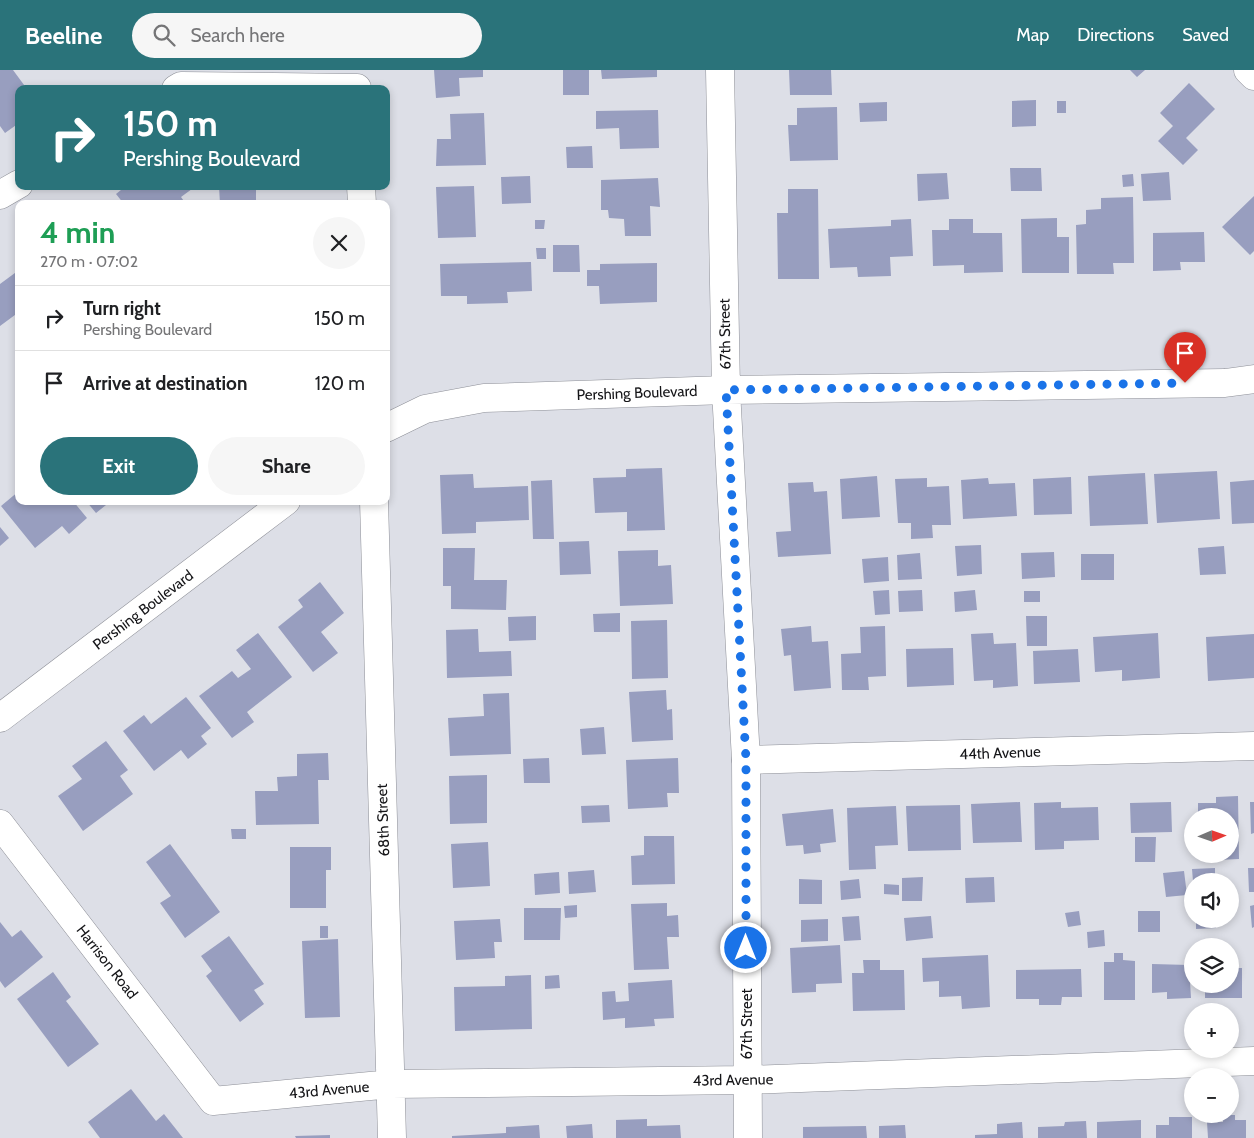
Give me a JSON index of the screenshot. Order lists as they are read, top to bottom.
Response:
{
  "streets": {
    "street": [
      "67th Street",
      "Pershing Boulevard",
      "44th Avenue",
      "68th Street",
      "Harrison Road",
      "43rd Avenue"
    ]
  },
  "crossings": [
    ["67th Street", "Pershing Boulevard"],
    ["67th Street", "44th Avenue"],
    ["67th Street", "43rd Avenue"],
    ["68th Street", "43rd Avenue"],
    ["Harrison Road", "43rd Avenue"]
  ],
  "north": "right",
  "page": {
    "header": "Beeline",
    "search": "Search here",
    "nav": ["Map", "Directions", "Saved"],
    "turn": ["150 m", "Pershing Boulevard"],
    "heading": ["4 min", "270 m · 07:02"],
    "list": [
      {
        "name": "Turn right",
        "note": "Pershing Boulevard",
        "value": "150 m"
      },
      {
        "name": "Arrive at destination",
        "value": "120 m"
      }
    ],
    "buttons": ["Exit", "Share"],
    "map_buttons": ["+", "−"]
  }
}
